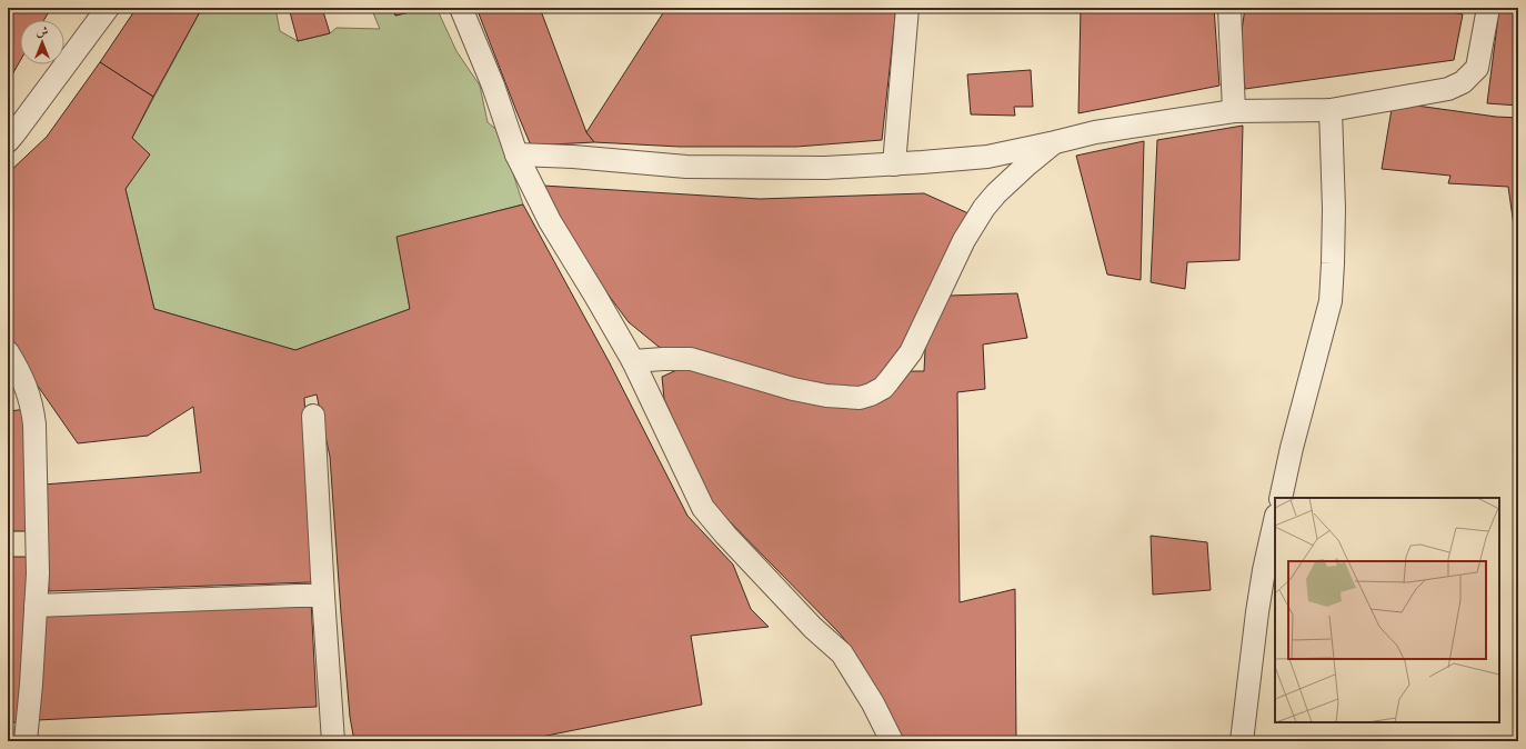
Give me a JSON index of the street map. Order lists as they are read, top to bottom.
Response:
{
  "north": "top"
}
